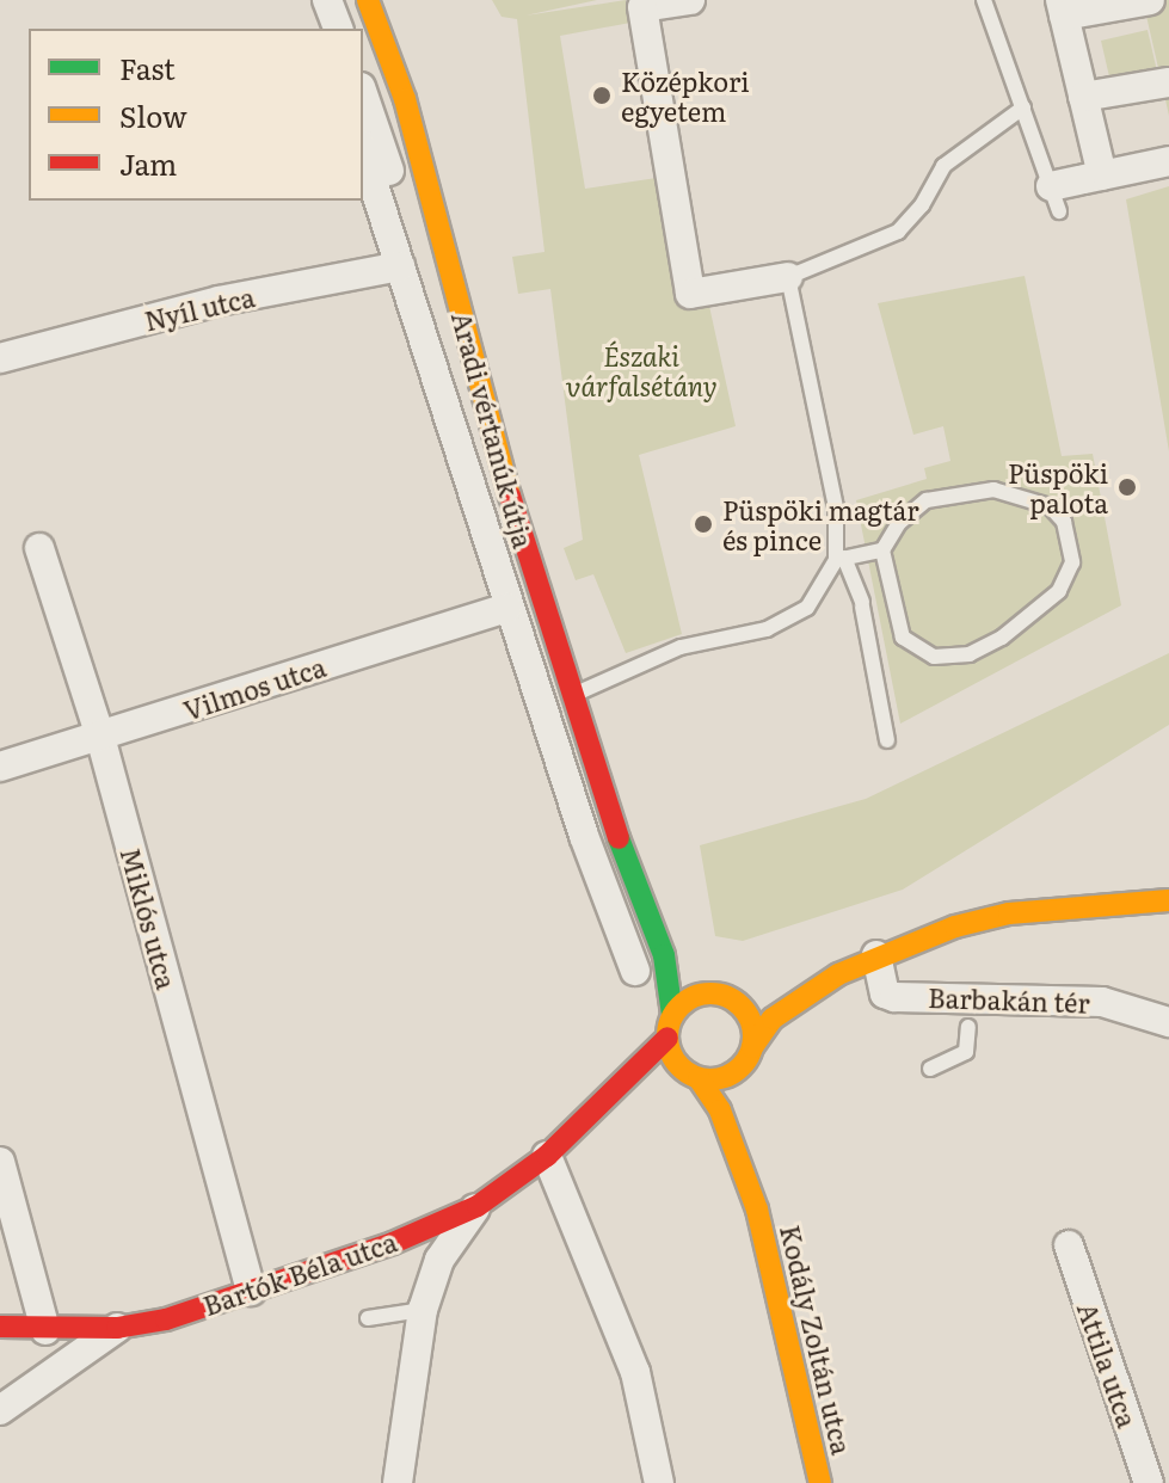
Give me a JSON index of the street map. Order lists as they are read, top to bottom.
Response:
{
  "streets": {
    "street": [
      "Nyíl utca",
      "Aradi vértanúk útja",
      "Vilmos utca",
      "Miklós utca",
      "Barbakán tér",
      "Bartók Béla utca",
      "Kodály Zoltán utca",
      "Attila utca"
    ]
  },
  "crossings": [
    ["Nyíl utca", "Aradi vértanúk útja"],
    ["Aradi vértanúk útja", "Vilmos utca"],
    ["Aradi vértanúk útja", "Bartók Béla utca"],
    ["Aradi vértanúk útja", "Kodály Zoltán utca"],
    ["Vilmos utca", "Miklós utca"],
    ["Miklós utca", "Bartók Béla utca"],
    ["Bartók Béla utca", "Kodály Zoltán utca"]
  ],
  "parks": ["Északi várfalsétány"],
  "places": ["Középkori egyetem", "Püspöki palota", "Püspöki magtár és pince"],
  "legend": ["Fast", "Slow", "Jam"]
}
